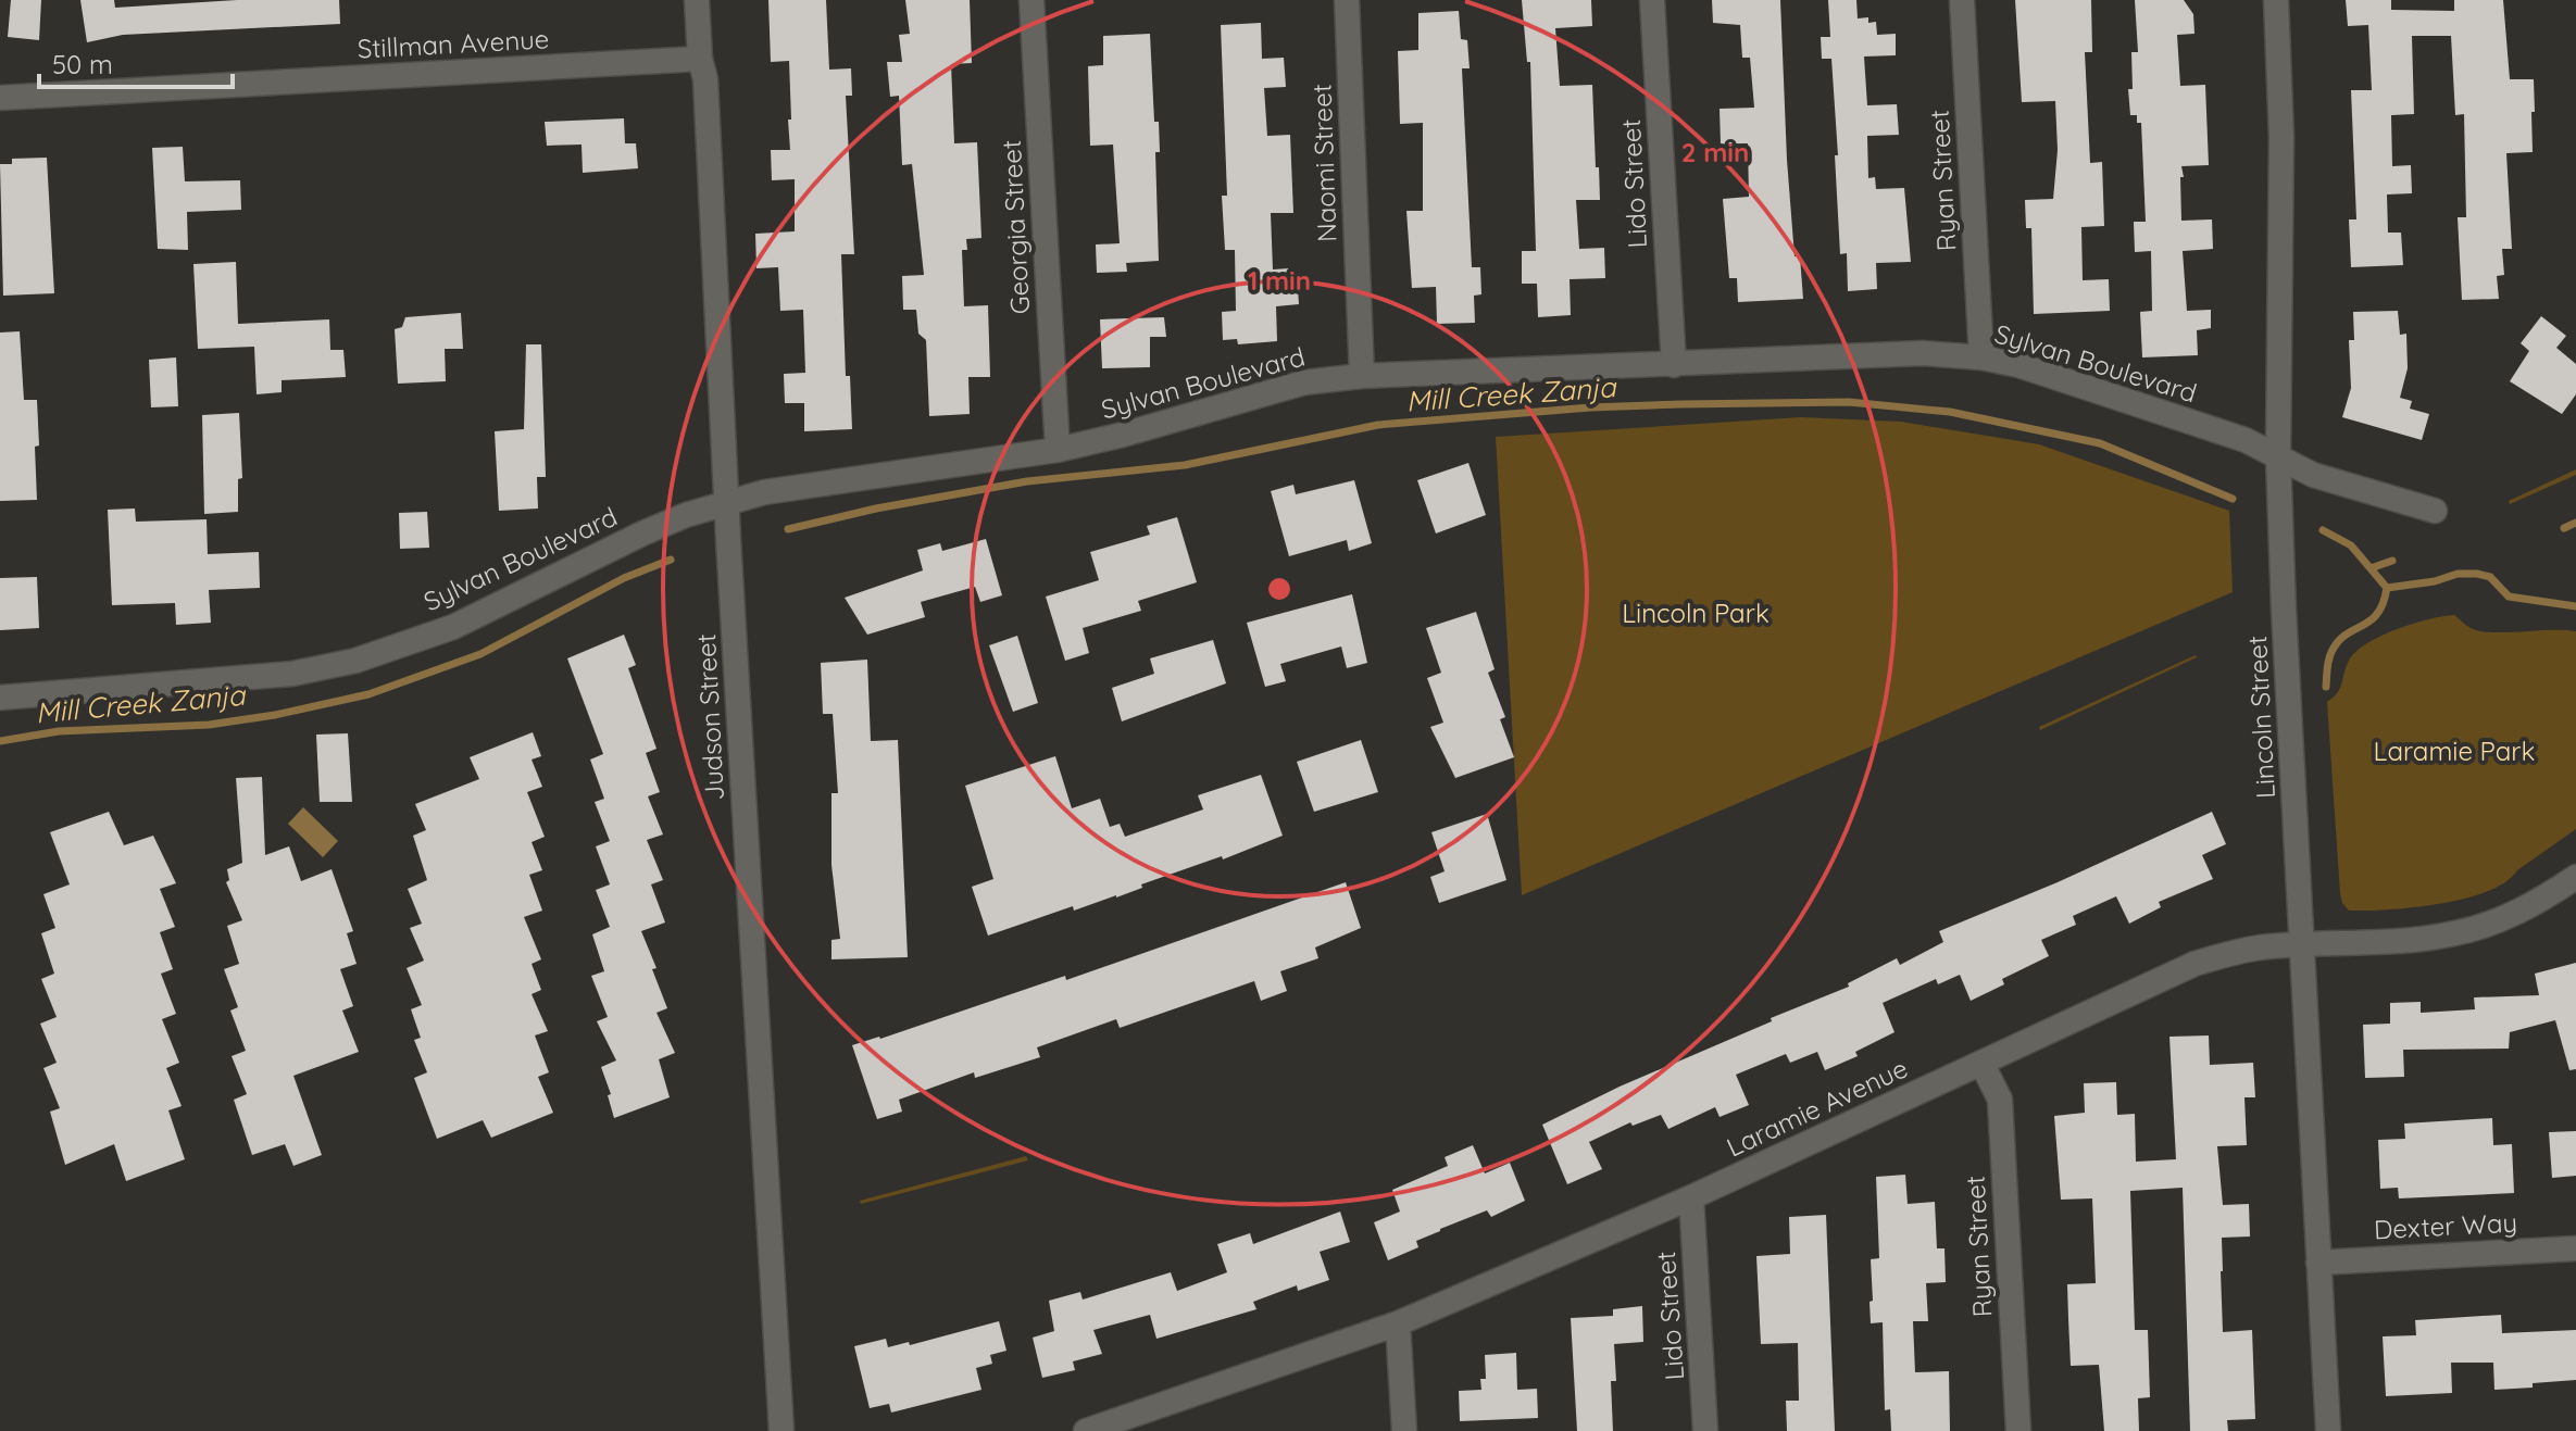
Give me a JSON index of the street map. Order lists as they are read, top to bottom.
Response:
{
  "streets": {
    "street": [
      "Stillman Avenue",
      "Naomi Street",
      "Ryan Street",
      "Lido Street",
      "Georgia Street",
      "Sylvan Boulevard",
      "Judson Street",
      "Lincoln Street",
      "Laramie Avenue",
      "Dexter Way"
    ]
  },
  "crossings": [
    ["Stillman Avenue", "Judson Street"],
    ["Naomi Street", "Sylvan Boulevard"],
    ["Ryan Street", "Sylvan Boulevard"],
    ["Ryan Street", "Laramie Avenue"],
    ["Lido Street", "Sylvan Boulevard"],
    ["Lido Street", "Laramie Avenue"],
    ["Georgia Street", "Sylvan Boulevard"],
    ["Sylvan Boulevard", "Judson Street"],
    ["Sylvan Boulevard", "Lincoln Street"],
    ["Lincoln Street", "Laramie Avenue"],
    ["Lincoln Street", "Dexter Way"]
  ],
  "water": ["Mill Creek Zanja"],
  "parks": ["Lincoln Park", "Laramie Park"],
  "scale_bar": "50 m",
  "rings": ["2 min", "1 min"]
}
